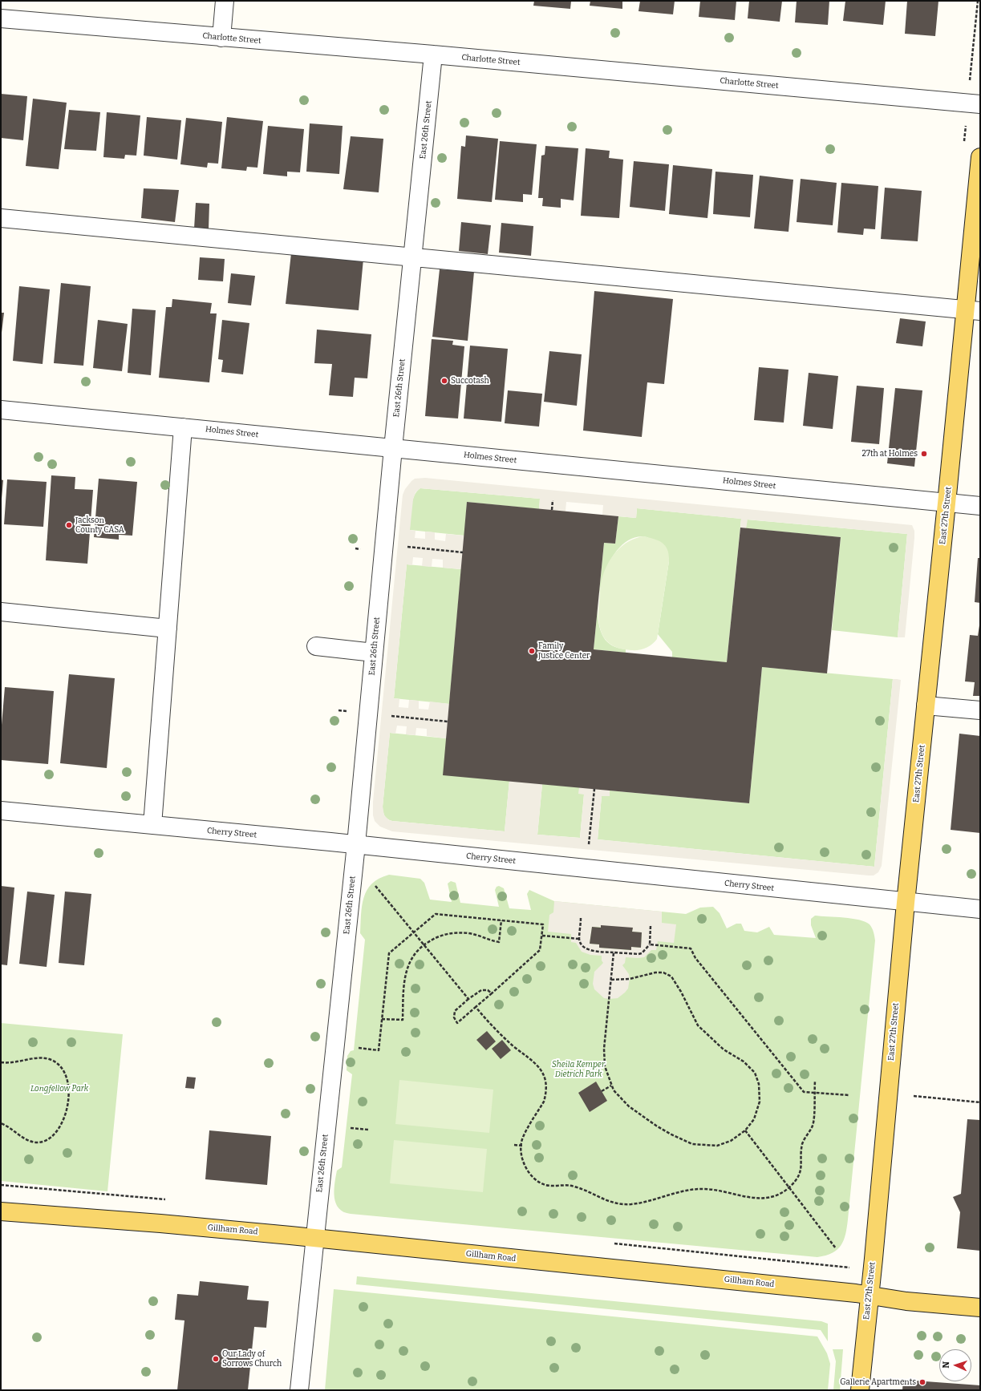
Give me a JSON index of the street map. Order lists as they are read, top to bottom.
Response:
{
  "streets": {
    "main road": ["East 27th Street", "Gillham Road"],
    "street": [
      "Charlotte Street",
      "East 26th Street",
      "Holmes Street",
      "Cherry Street"
    ]
  },
  "crossings": [
    ["Charlotte Street", "East 26th Street"],
    ["East 26th Street", "Holmes Street"],
    ["East 26th Street", "Cherry Street"],
    ["East 26th Street", "Gillham Road"],
    ["Holmes Street", "East 27th Street"],
    ["East 27th Street", "Cherry Street"],
    ["East 27th Street", "Gillham Road"]
  ],
  "parks": ["Sheila Kemper Dietrich Park", "Longfellow Park"],
  "places": [
    "Succotash",
    "27th at Holmes",
    "Jackson County CASA",
    "Family Justice Center",
    "Our Lady of Sorrows Church",
    "Gallerie Apartments"
  ],
  "north": "left"
}
